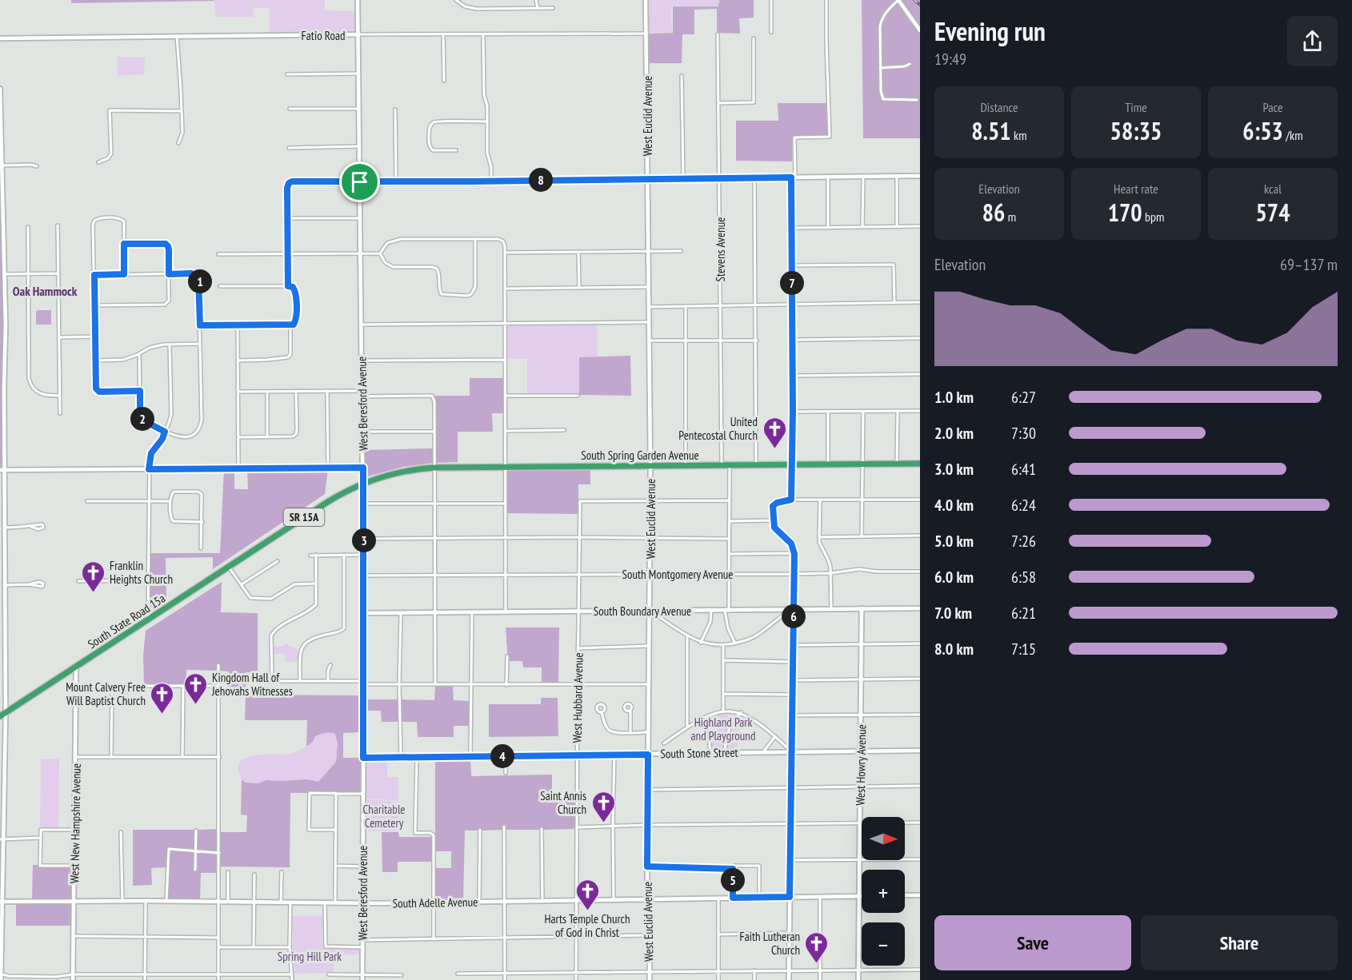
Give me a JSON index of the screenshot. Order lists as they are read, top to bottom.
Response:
{
  "streets": {
    "highway": ["South Spring Garden Avenue", "SR 15A", "South State Road 15a"],
    "street": [
      "Fatio Road",
      "West Euclid Avenue",
      "Stevens Avenue",
      "West Beresford Avenue",
      "South Montgomery Avenue",
      "South Boundary Avenue",
      "West Hubbard Avenue",
      "South Stone Street",
      "West Howry Avenue",
      "West New Hampshire Avenue",
      "South Adelle Avenue"
    ]
  },
  "crossings": [
    ["Fatio Road", "West Euclid Avenue"],
    ["Fatio Road", "West Beresford Avenue"],
    ["West Euclid Avenue", "South Spring Garden Avenue"],
    ["West Euclid Avenue", "South Montgomery Avenue"],
    ["West Euclid Avenue", "South Boundary Avenue"],
    ["West Euclid Avenue", "West Hubbard Avenue"],
    ["West Euclid Avenue", "South Stone Street"],
    ["West Euclid Avenue", "South Adelle Avenue"],
    ["Stevens Avenue", "South Spring Garden Avenue"],
    ["West Beresford Avenue", "South Spring Garden Avenue"],
    ["West Beresford Avenue", "South Montgomery Avenue"],
    ["West Beresford Avenue", "South Boundary Avenue"],
    ["West Beresford Avenue", "South State Road 15a"],
    ["West Beresford Avenue", "South Stone Street"],
    ["West Beresford Avenue", "South Adelle Avenue"],
    ["South Spring Garden Avenue", "South State Road 15a"],
    ["South Montgomery Avenue", "West Hubbard Avenue"],
    ["South Boundary Avenue", "West Hubbard Avenue"],
    ["South Boundary Avenue", "West Howry Avenue"],
    ["South State Road 15a", "West New Hampshire Avenue"],
    ["West Hubbard Avenue", "South Stone Street"],
    ["West Hubbard Avenue", "South Adelle Avenue"],
    ["South Stone Street", "West Howry Avenue"],
    ["West Howry Avenue", "South Adelle Avenue"],
    ["West New Hampshire Avenue", "South Adelle Avenue"]
  ],
  "districts": ["Oak Hammock"],
  "parks": ["Highland Park and Playground", "Charitable Cemetery", "Spring Hill Park"],
  "places": {
    "church": [
      "United Pentecostal Church",
      "Franklin Heights Church",
      "Kingdom Hall of Jehovahs Witnesses",
      "Mount Calvery Free Will Baptist Church",
      "Saint Annis Church",
      "Harts Temple Church of God in Christ",
      "Faith Lutheran Church"
    ]
  },
  "north": "right",
  "page": {
    "heading": ["Evening run", "19:49"],
    "stats": [
      ["Distance", "8.51 km"],
      ["Time", "58:35"],
      ["Pace", "6:53 /km"],
      ["Elevation", "86 m"],
      ["Heart rate", "170 bpm"],
      ["kcal", "574"]
    ],
    "pins": [
      "8",
      "1",
      "7",
      "2",
      "3",
      "6",
      "4",
      "5"
    ],
    "chart": ["Elevation", "69–137 m"],
    "list": [
      {
        "name": "1.0 km",
        "note": "6:27"
      },
      {
        "name": "2.0 km",
        "note": "7:30"
      },
      {
        "name": "3.0 km",
        "note": "6:41"
      },
      {
        "name": "4.0 km",
        "note": "6:24"
      },
      {
        "name": "5.0 km",
        "note": "7:26"
      },
      {
        "name": "6.0 km",
        "note": "6:58"
      },
      {
        "name": "7.0 km",
        "note": "6:21"
      },
      {
        "name": "8.0 km",
        "note": "7:15"
      }
    ],
    "map_buttons": ["+", "−"],
    "buttons": ["Save", "Share"]
  }
}
